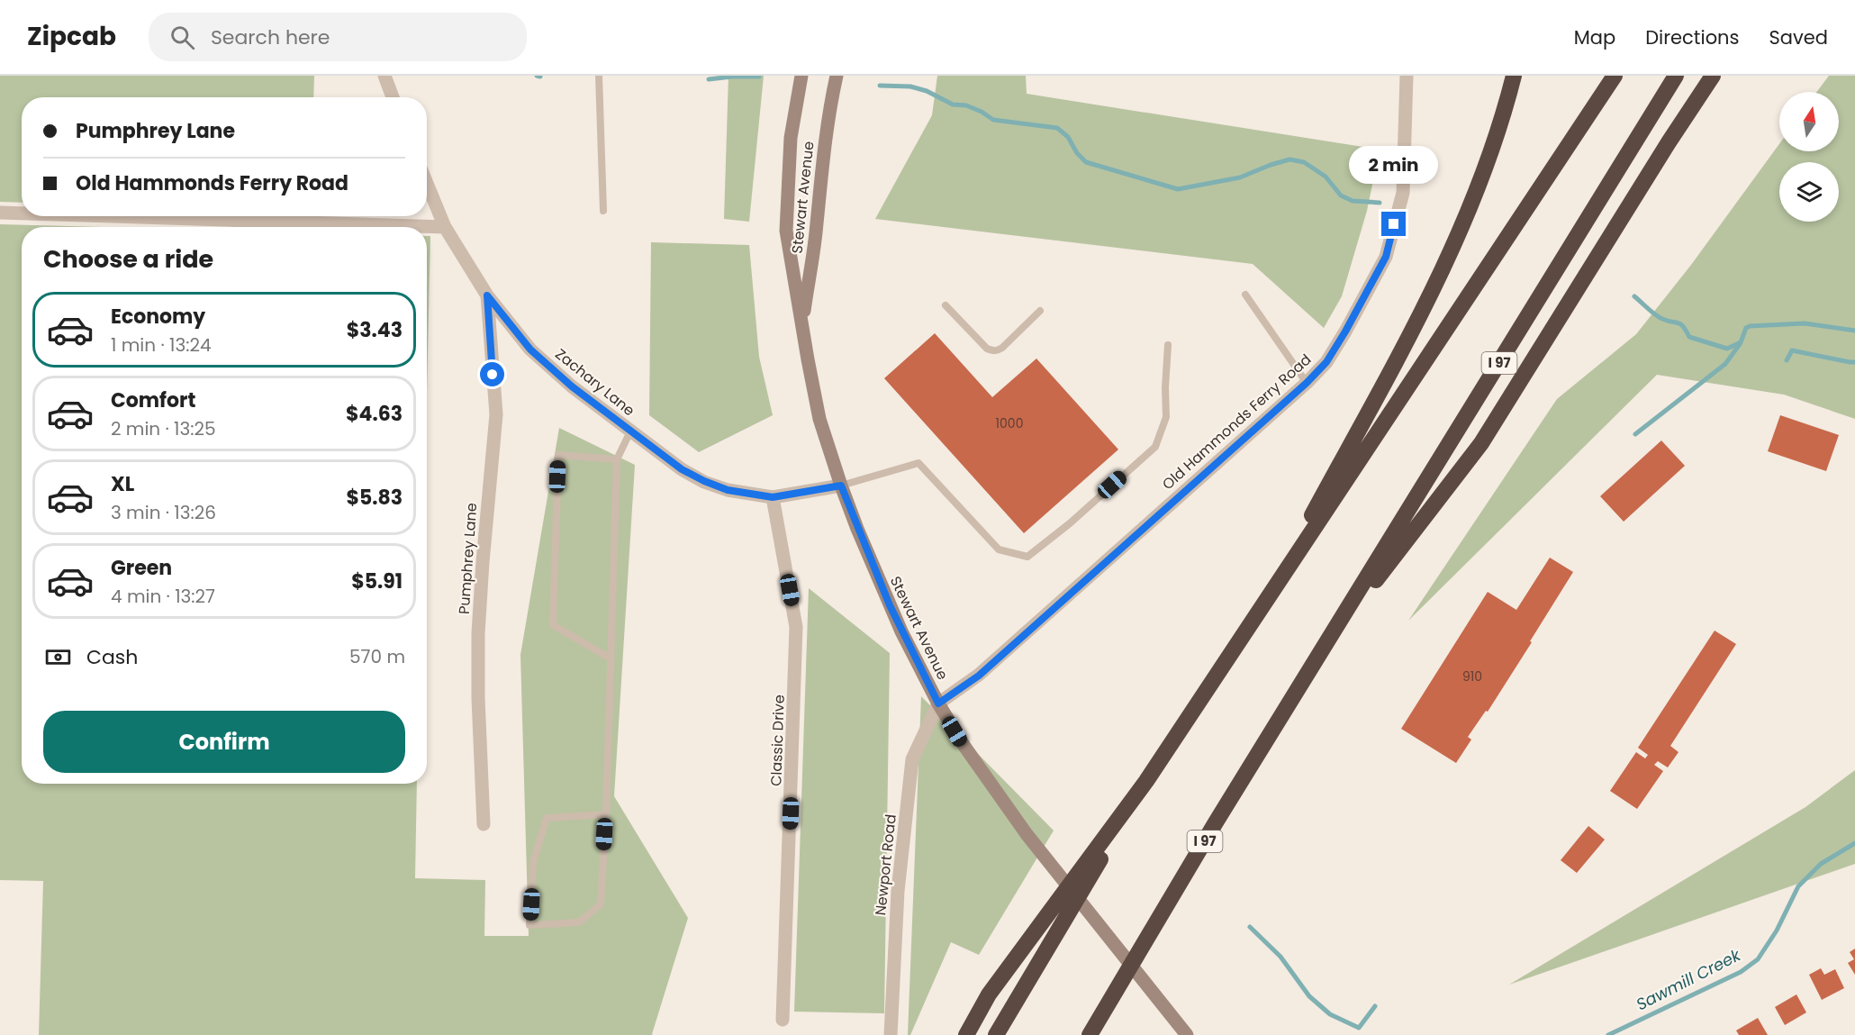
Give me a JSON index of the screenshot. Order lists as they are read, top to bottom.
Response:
{
  "streets": {
    "highway": ["I 97"],
    "street": [
      "Stewart Avenue",
      "Zachary Lane",
      "Old Hammonds Ferry Road",
      "Pumphrey Lane",
      "Classic Drive",
      "Newport Road"
    ]
  },
  "crossings": [
    ["Stewart Avenue", "Zachary Lane"],
    ["Stewart Avenue", "Old Hammonds Ferry Road"],
    ["Stewart Avenue", "Newport Road"],
    ["Zachary Lane", "Pumphrey Lane"],
    ["Zachary Lane", "Classic Drive"],
    ["Old Hammonds Ferry Road", "Newport Road"]
  ],
  "water": ["Sawmill Creek"],
  "house_numbers": ["1000", "910"],
  "north": "top",
  "page": {
    "header": "Zipcab",
    "search": "Search here",
    "nav": ["Map", "Directions", "Saved"],
    "banner": ["Pumphrey Lane", "Old Hammonds Ferry Road"],
    "bubble": "2 min",
    "heading": "Choose a ride",
    "list": [
      {
        "name": "Economy",
        "note": "1 min · 13:24",
        "value": "$3.43"
      },
      {
        "name": "Comfort",
        "note": "2 min · 13:25",
        "value": "$4.63"
      },
      {
        "name": "XL",
        "note": "3 min · 13:26",
        "value": "$5.83"
      },
      {
        "name": "Green",
        "note": "4 min · 13:27",
        "value": "$5.91"
      }
    ],
    "pay": ["Cash", "570 m"],
    "buttons": "Confirm"
  }
}
